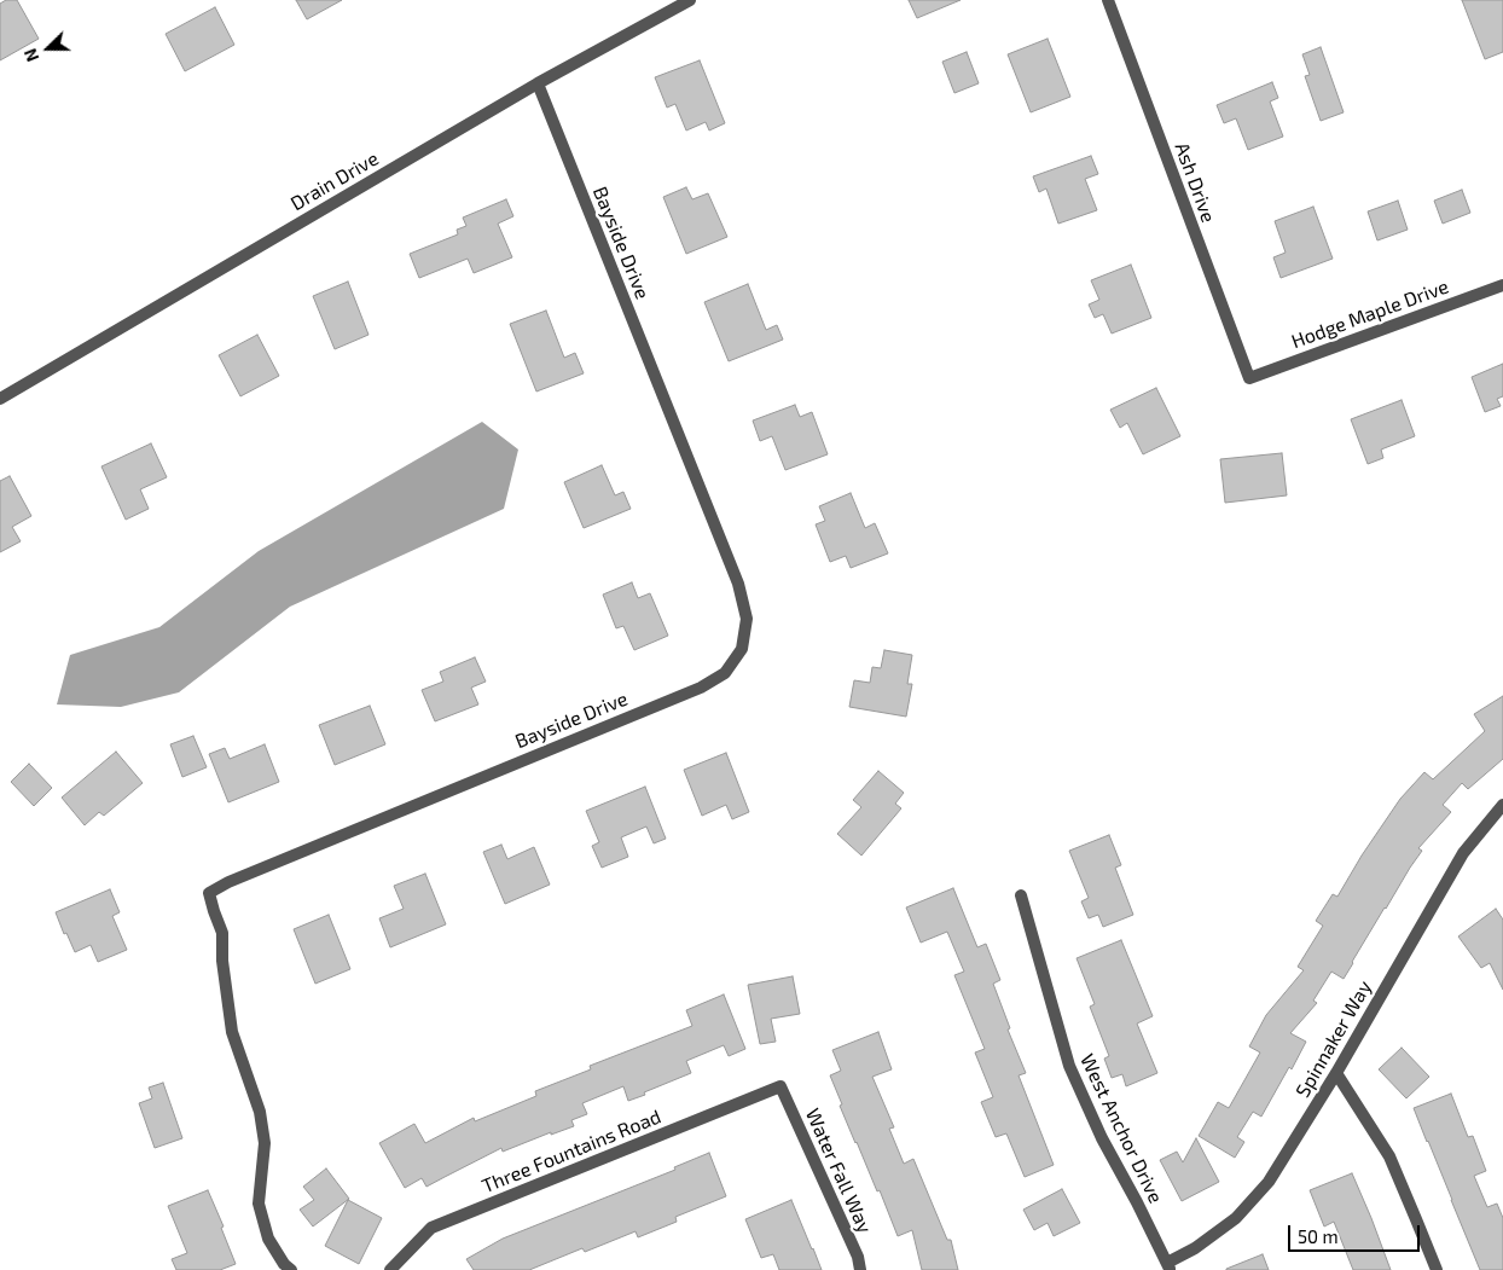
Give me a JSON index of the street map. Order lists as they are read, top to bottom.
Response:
{
  "streets": {
    "street": [
      "Drain Drive",
      "Ash Drive",
      "Bayside Drive",
      "Hodge Maple Drive",
      "Spinnaker Way",
      "West Anchor Drive",
      "Three Fountains Road",
      "Water Fall Way"
    ]
  },
  "crossings": [
    ["Drain Drive", "Bayside Drive"],
    ["Ash Drive", "Hodge Maple Drive"],
    ["Spinnaker Way", "West Anchor Drive"],
    ["Three Fountains Road", "Water Fall Way"]
  ],
  "scale_bar": "50 m",
  "north": "left"
}
